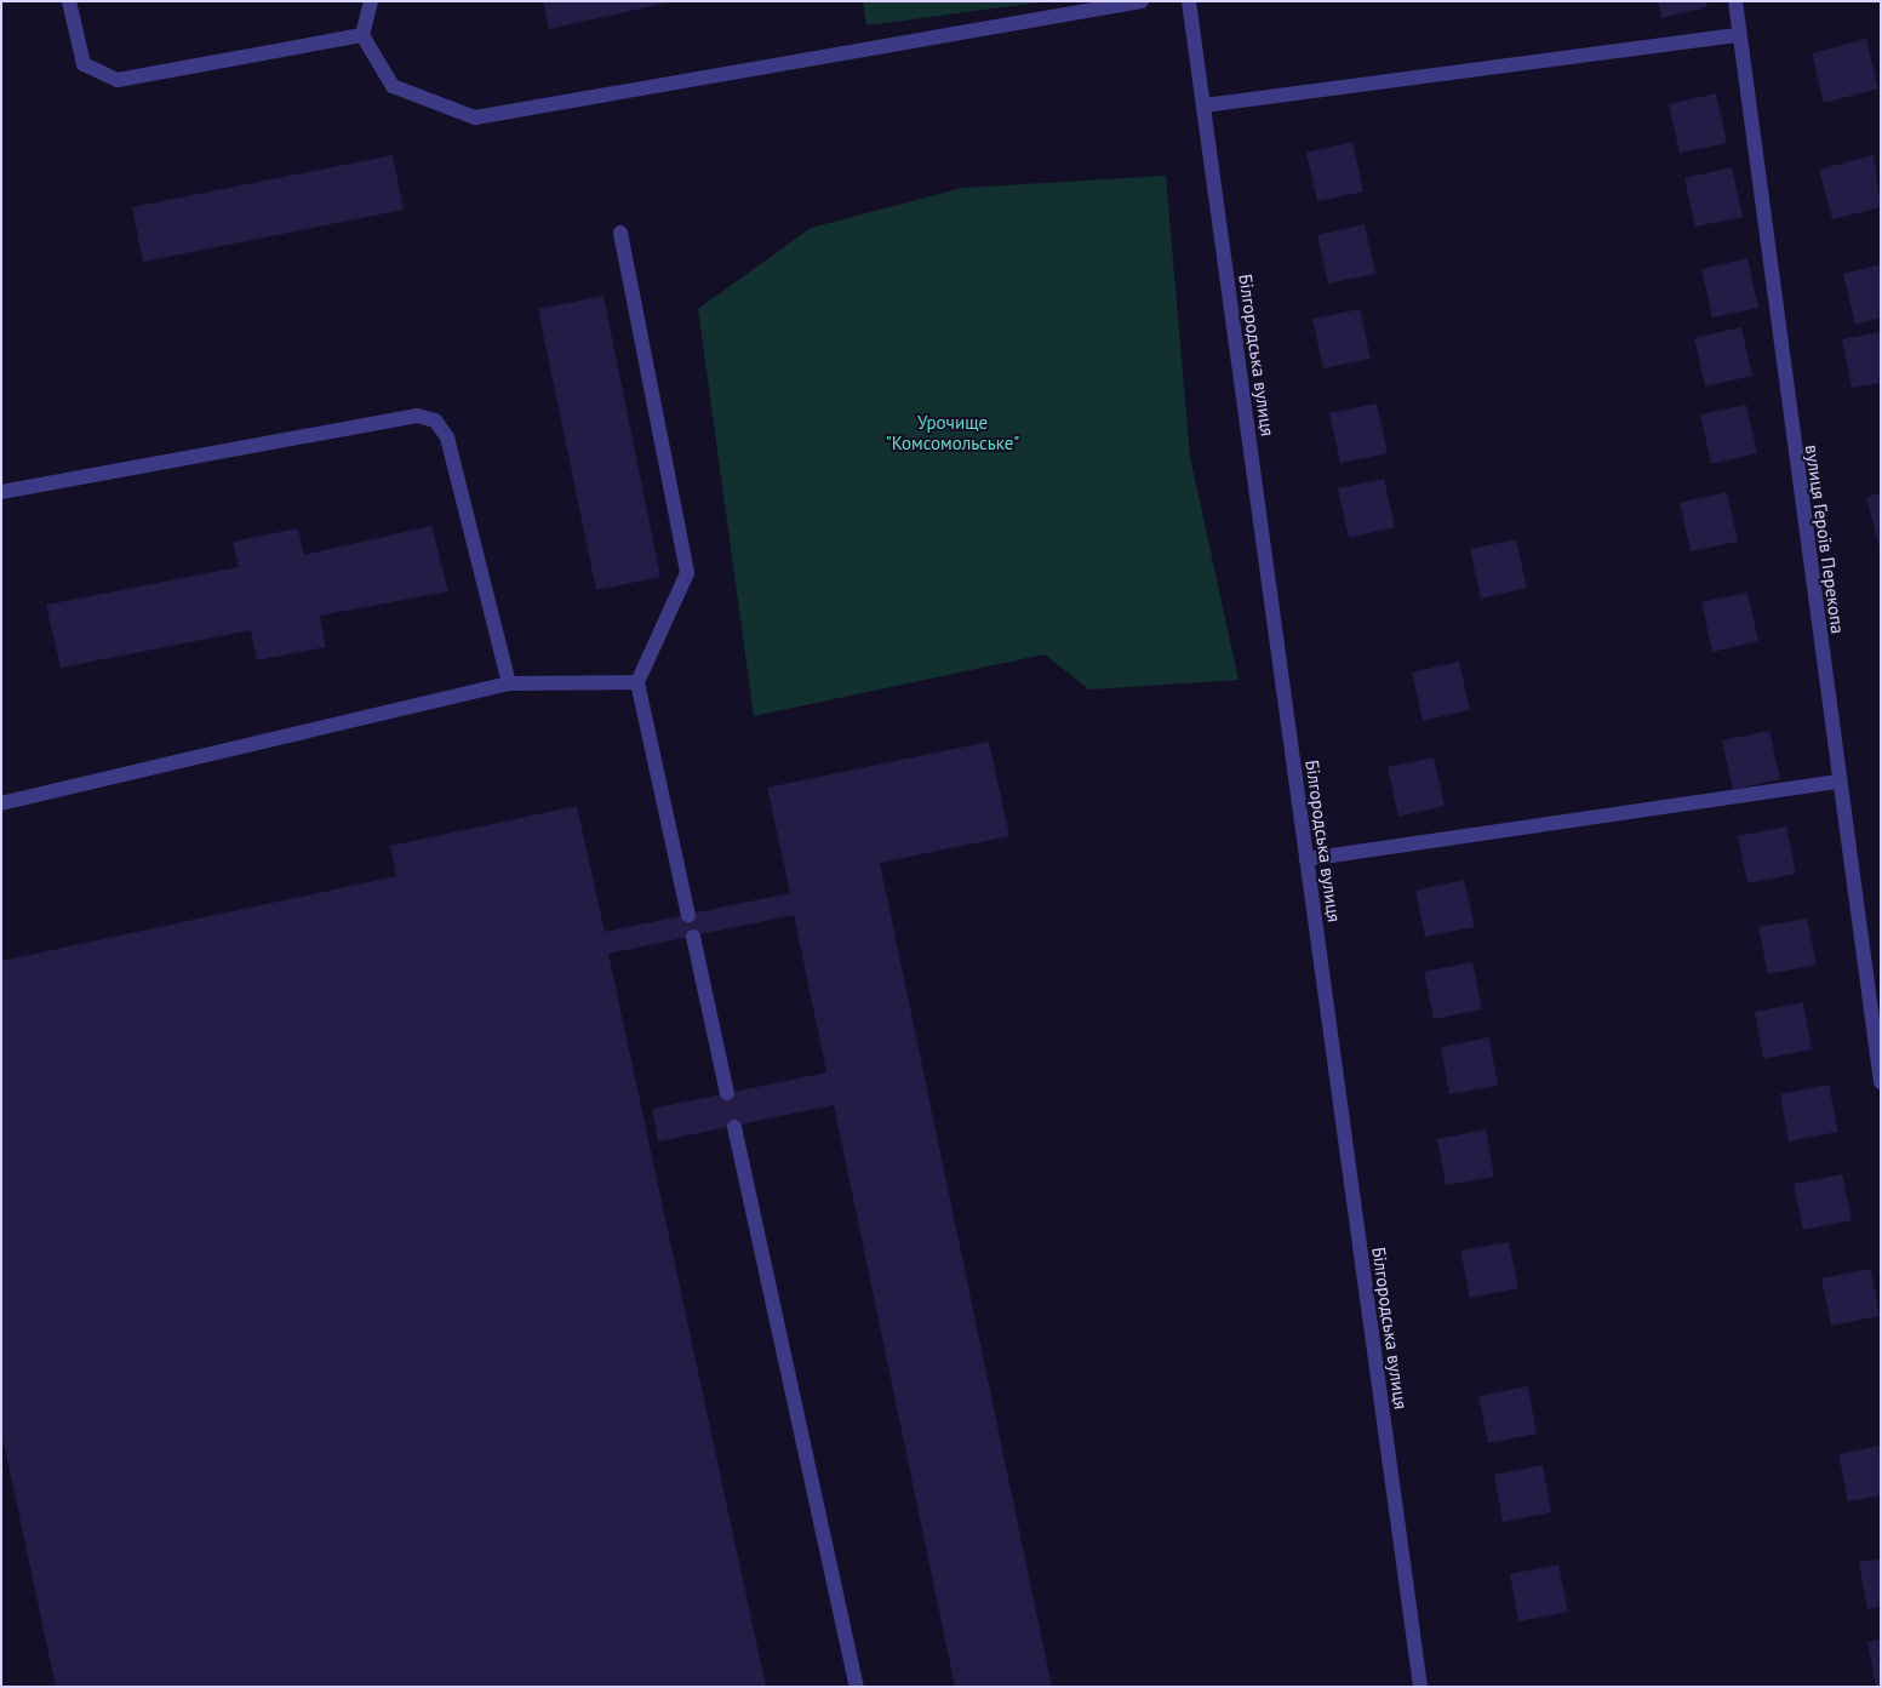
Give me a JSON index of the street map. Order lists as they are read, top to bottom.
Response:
{
  "streets": {
    "street": ["Білгородська вулиця", "вулиця Героїв Перекопа"]
  },
  "parks": ["Урочище \"Комсомольське\""]
}
